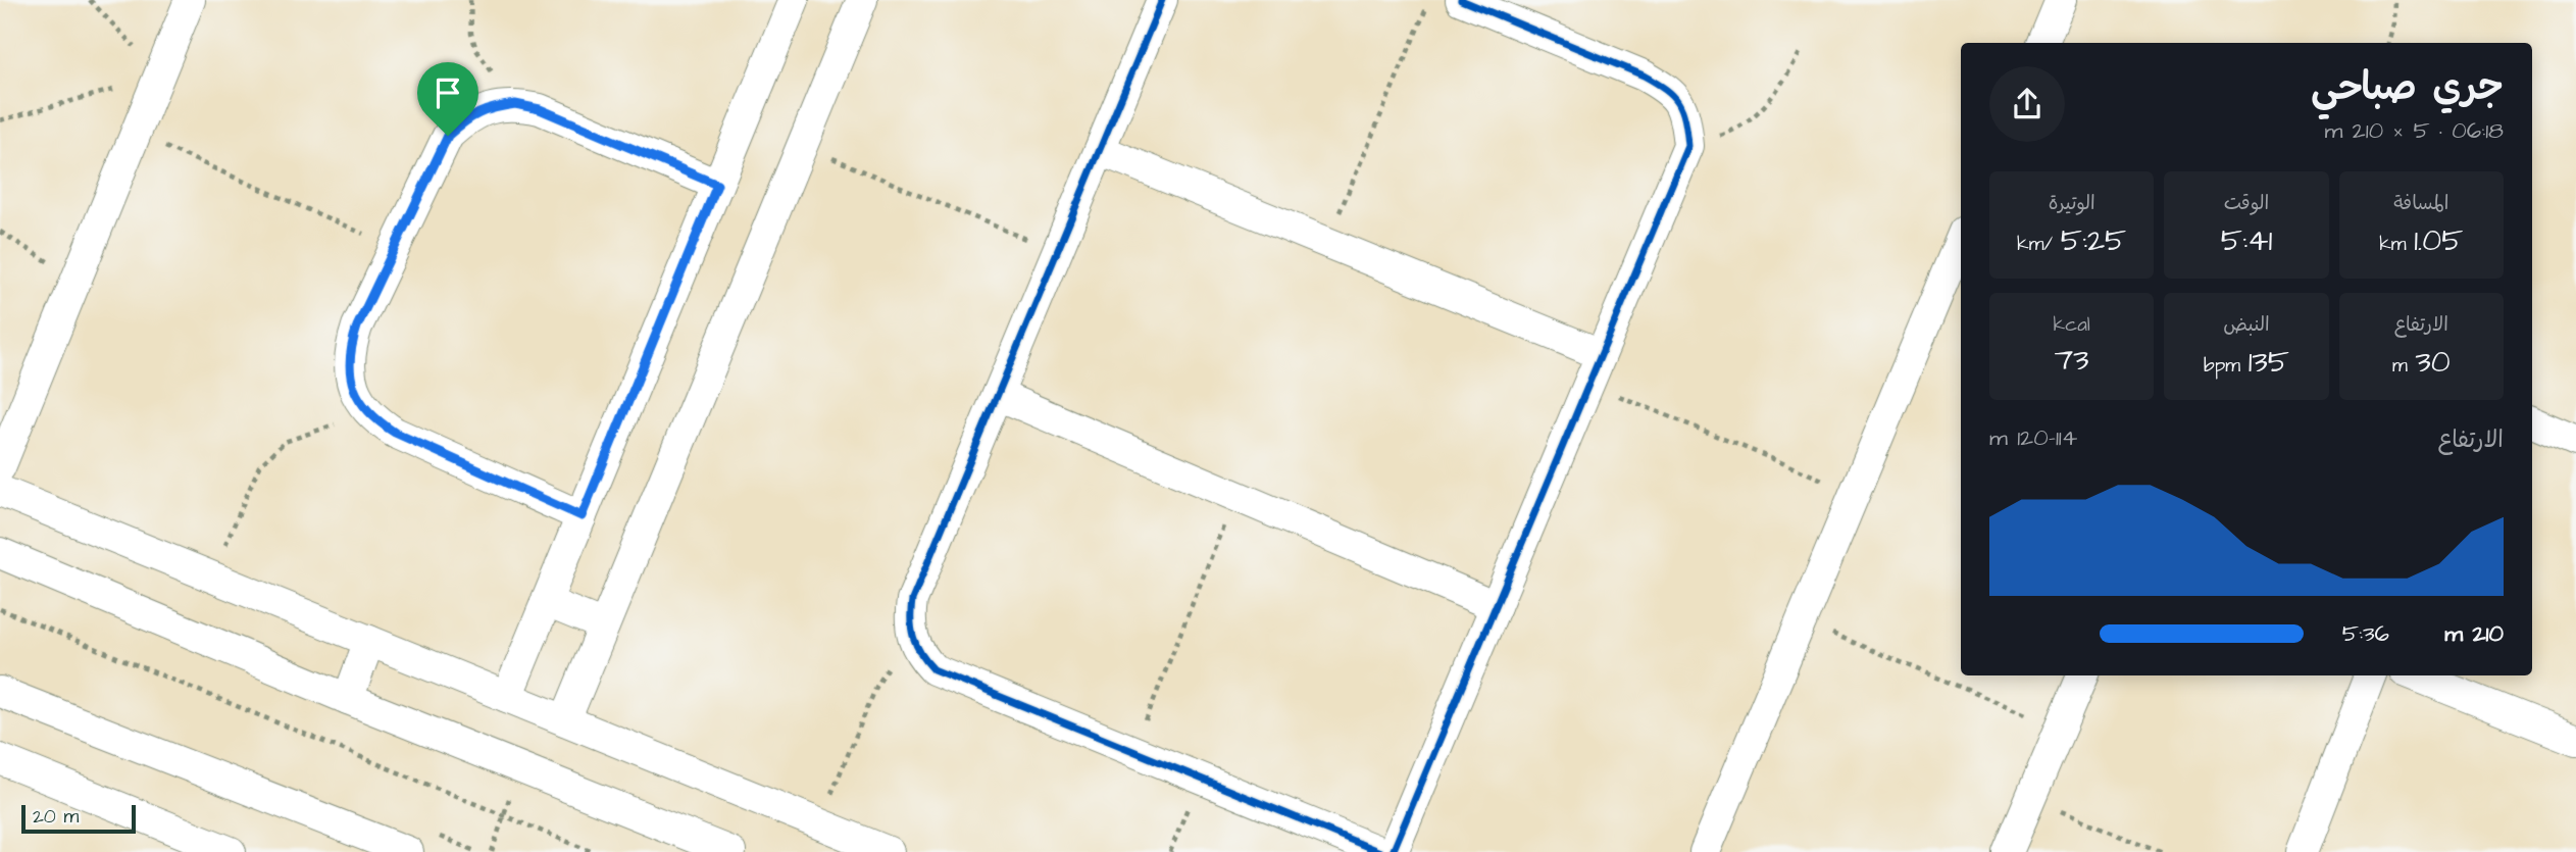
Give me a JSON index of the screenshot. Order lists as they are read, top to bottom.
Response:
{
  "scale_bar": "20 m",
  "page": {
    "heading": ["جري صباحي", "06:18 · 5 × 210 m"],
    "stats": [
      ["المسافة", "1.05 km"],
      ["الوقت", "5:41"],
      ["الوتيرة", "5:25 /km"],
      ["الارتفاع", "30 m"],
      ["النبض", "135 bpm"],
      ["kcal", "73"]
    ],
    "chart": ["الارتفاع", "114–120 m"],
    "list": [
      {
        "name": "210 m",
        "note": "5:36"
      }
    ],
    "scale": "20 m"
  }
}
